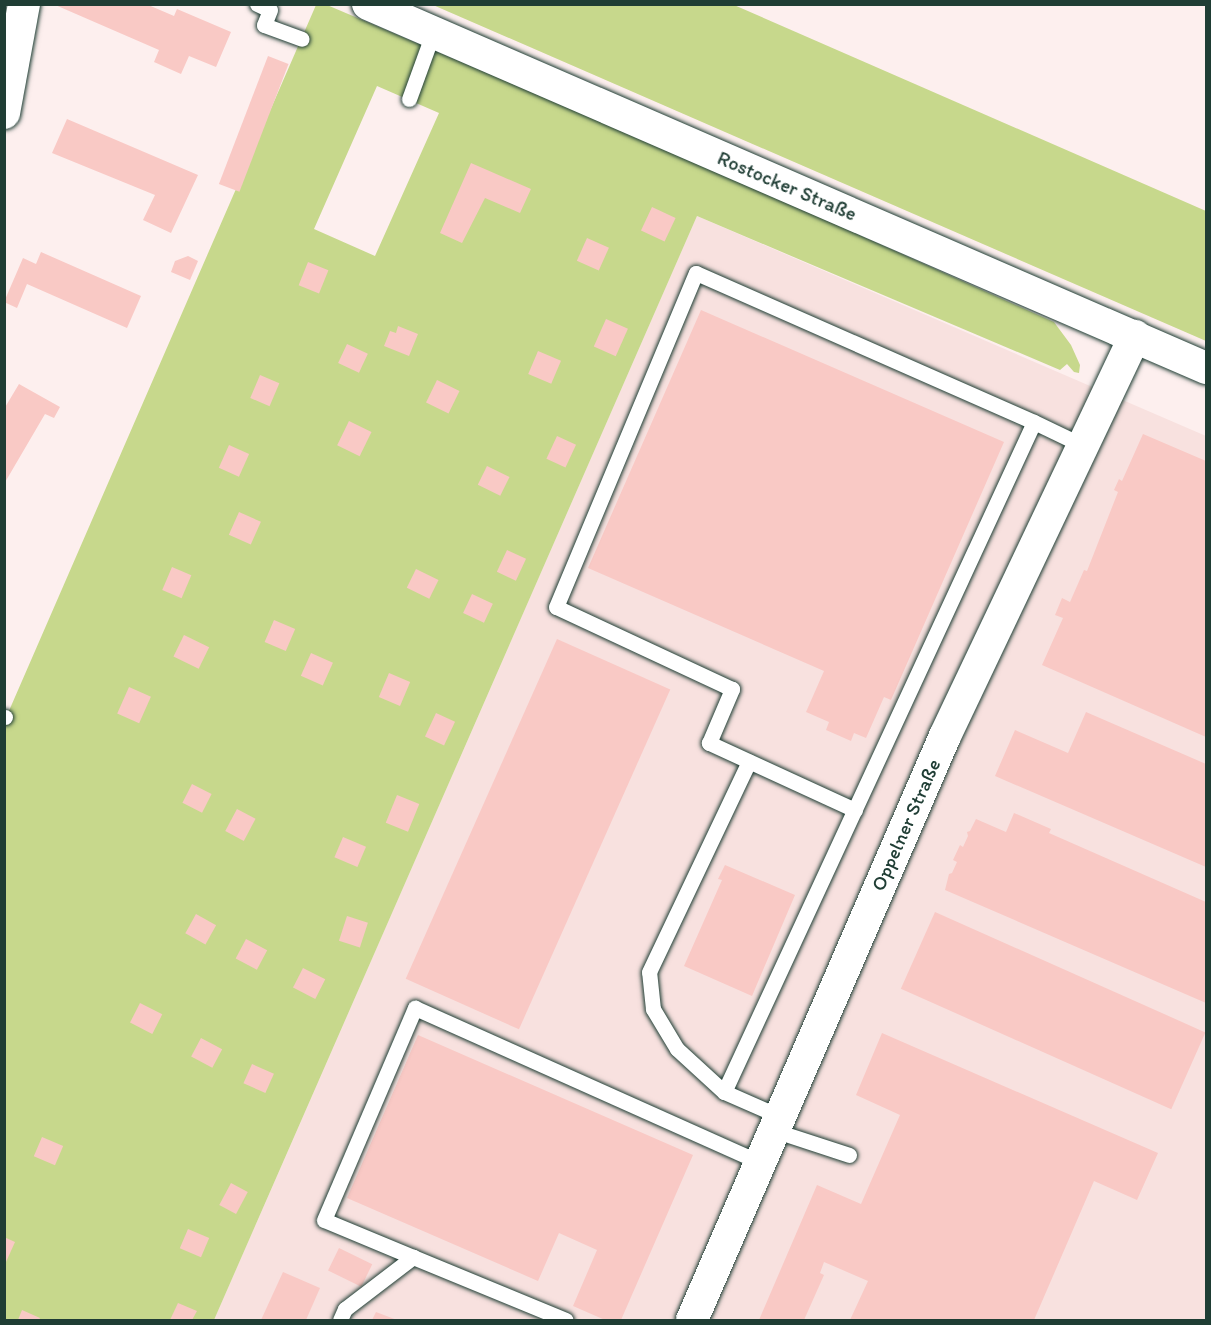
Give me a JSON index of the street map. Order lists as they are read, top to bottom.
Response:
{
  "streets": {
    "street": ["Rostocker Straße", "Oppelner Straße"]
  },
  "crossings": [
    ["Rostocker Straße", "Oppelner Straße"]
  ]
}
